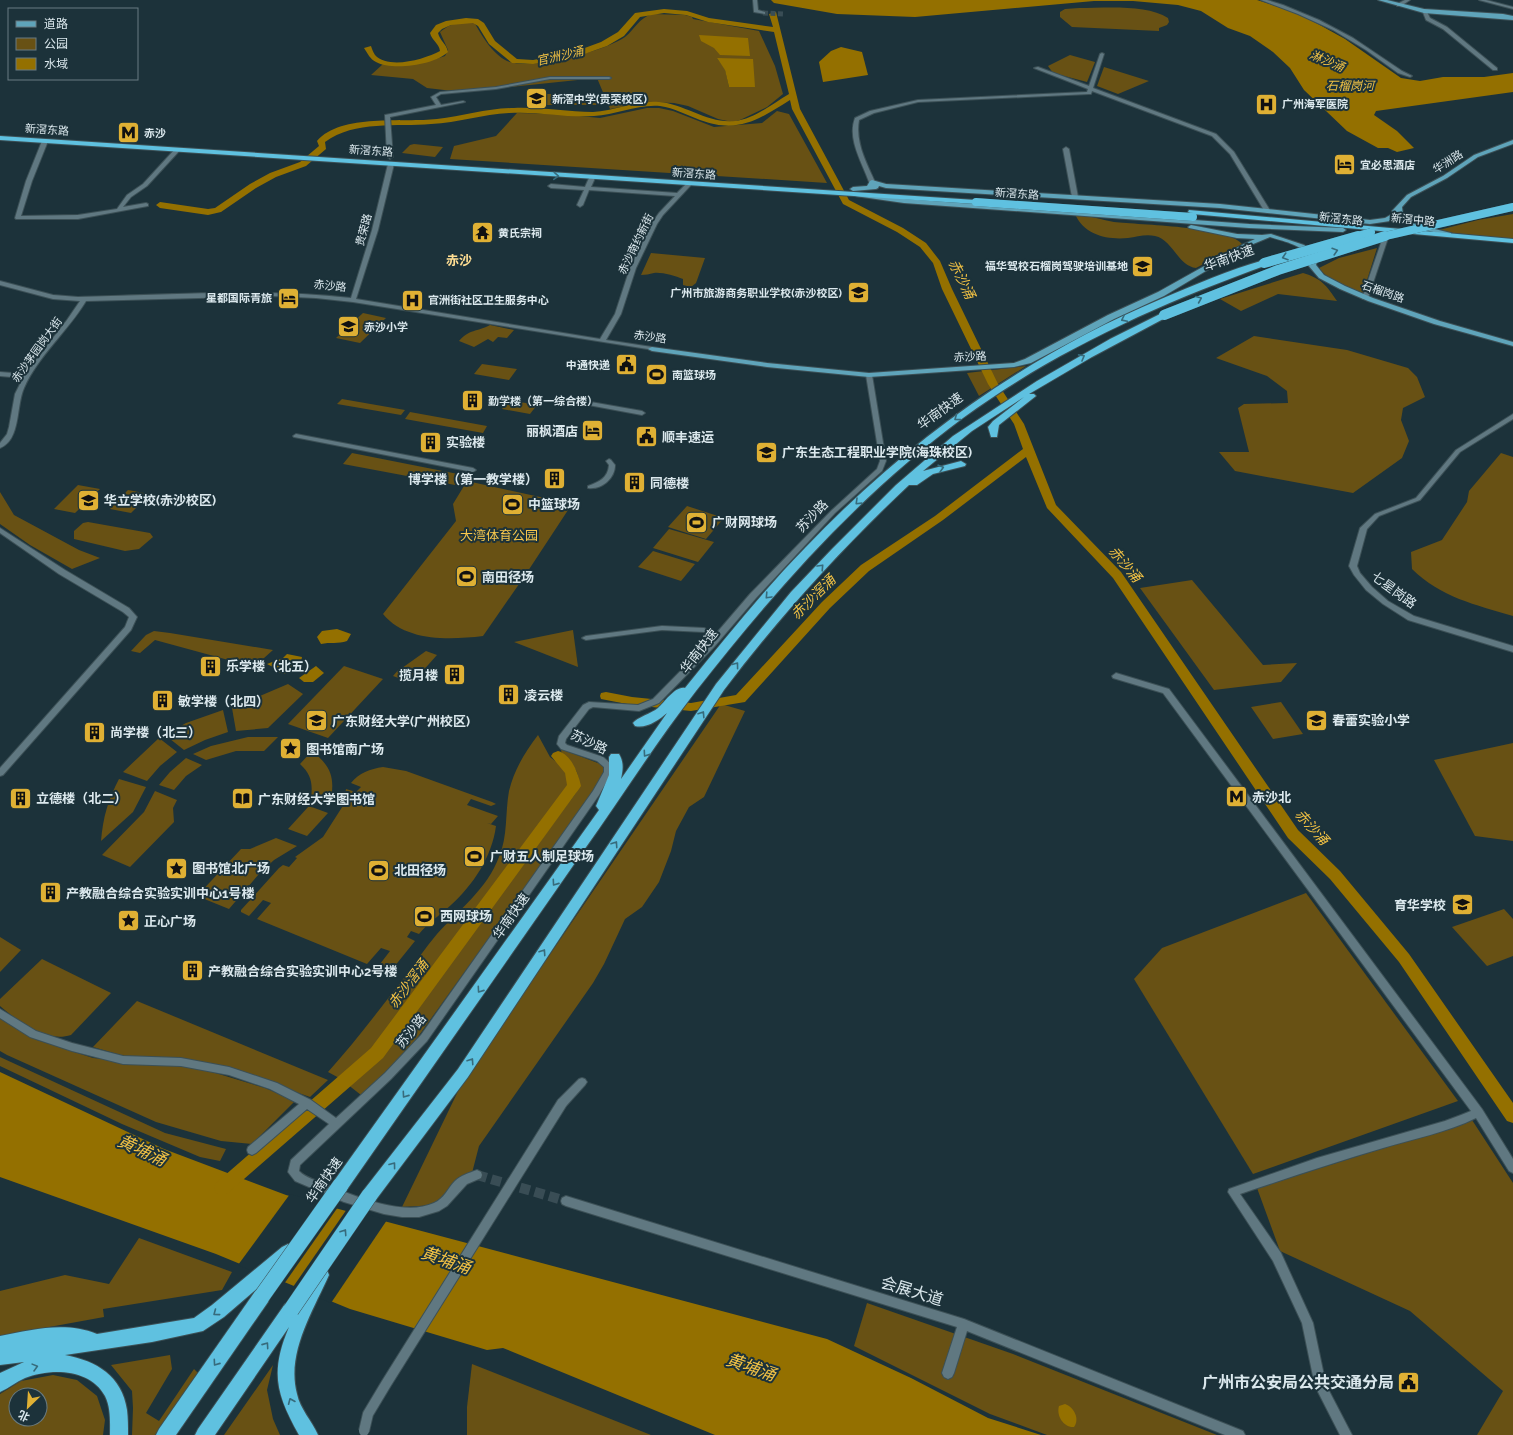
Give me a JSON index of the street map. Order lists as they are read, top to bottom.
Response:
{
  "streets": {
    "highway": ["新滘东路", "新滘中路", "华南快速"],
    "main road": ["华洲路", "赤沙路", "石榴岗路"],
    "street": [
      "贵荣路",
      "赤沙南约新街",
      "赤沙茅园岗大街",
      "苏沙路",
      "七星岗路",
      "会展大道"
    ]
  },
  "crossings": [
    ["新滘东路", "新滘中路"],
    ["新滘东路", "贵荣路"],
    ["新滘东路", "赤沙南约新街"],
    ["贵荣路", "赤沙路"],
    ["赤沙南约新街", "赤沙路"],
    ["赤沙路", "石榴岗路"],
    ["赤沙路", "赤沙茅园岗大街"],
    ["赤沙路", "苏沙路"]
  ],
  "districts": ["赤沙"],
  "water": [
    "官洲沙涌",
    "淋沙涌",
    "石榴岗河",
    "赤沙涌",
    "赤沙滘涌",
    "黄埔涌"
  ],
  "parks": ["大湾体育公园"],
  "places": {
    "school or university": [
      "新滘中学(贵荣校区)",
      "福华驾校石榴岗驾驶培训基地",
      "广州市旅游商务职业学校(赤沙校区)",
      "赤沙小学",
      "广东生态工程职业学院(海珠校区)",
      "华立学校(赤沙校区)",
      "春蕾实验小学",
      "广东财经大学(广州校区)",
      "育华学校"
    ],
    "hospital": ["广州海军医院", "官洲街社区卫生服务中心"],
    "metro station": ["赤沙", "赤沙北"],
    "hotel": ["宜必思酒店", "星都国际青旅", "丽枫酒店"],
    "temple": ["黄氏宗祠"],
    "public building": ["中通快递", "顺丰速运", "广州市公安局公共交通分局"],
    "sports": [
      "南篮球场",
      "中篮球场",
      "广财网球场",
      "南田径场",
      "广财五人制足球场",
      "北田径场",
      "西网球场"
    ],
    "building": [
      "勤学楼（第一综合楼）",
      "实验楼",
      "博学楼（第一教学楼）",
      "同德楼",
      "乐学楼（北五）",
      "揽月楼",
      "凌云楼",
      "敏学楼（北四）",
      "尚学楼（北三）",
      "立德楼（北二）",
      "产教融合综合实验实训中心1号楼",
      "产教融合综合实验实训中心2号楼"
    ],
    "place": ["图书馆南广场", "图书馆北广场", "正心广场"],
    "library": ["广东财经大学图书馆"]
  },
  "legend": ["道路", "公园", "水域"],
  "north": "bottom left"
}
